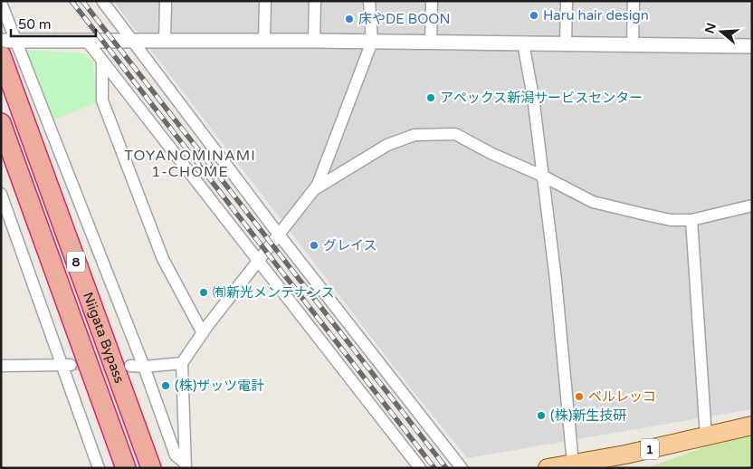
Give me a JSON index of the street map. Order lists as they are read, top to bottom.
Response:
{
  "streets": {
    "highway": ["8", "Niigata Bypass"],
    "main road": ["1"]
  },
  "districts": ["TOYANOMINAMI 1-CHOME"],
  "places": [
    "Haru hair design",
    "床やDE BOON",
    "アペックス新潟サービスセンター",
    "グレイス",
    "㈲新光メンテナンス",
    "(株)ザッツ電計",
    "ベルレッコ",
    "(株)新生技研"
  ],
  "scale_bar": "50 m",
  "north": "left"
}
